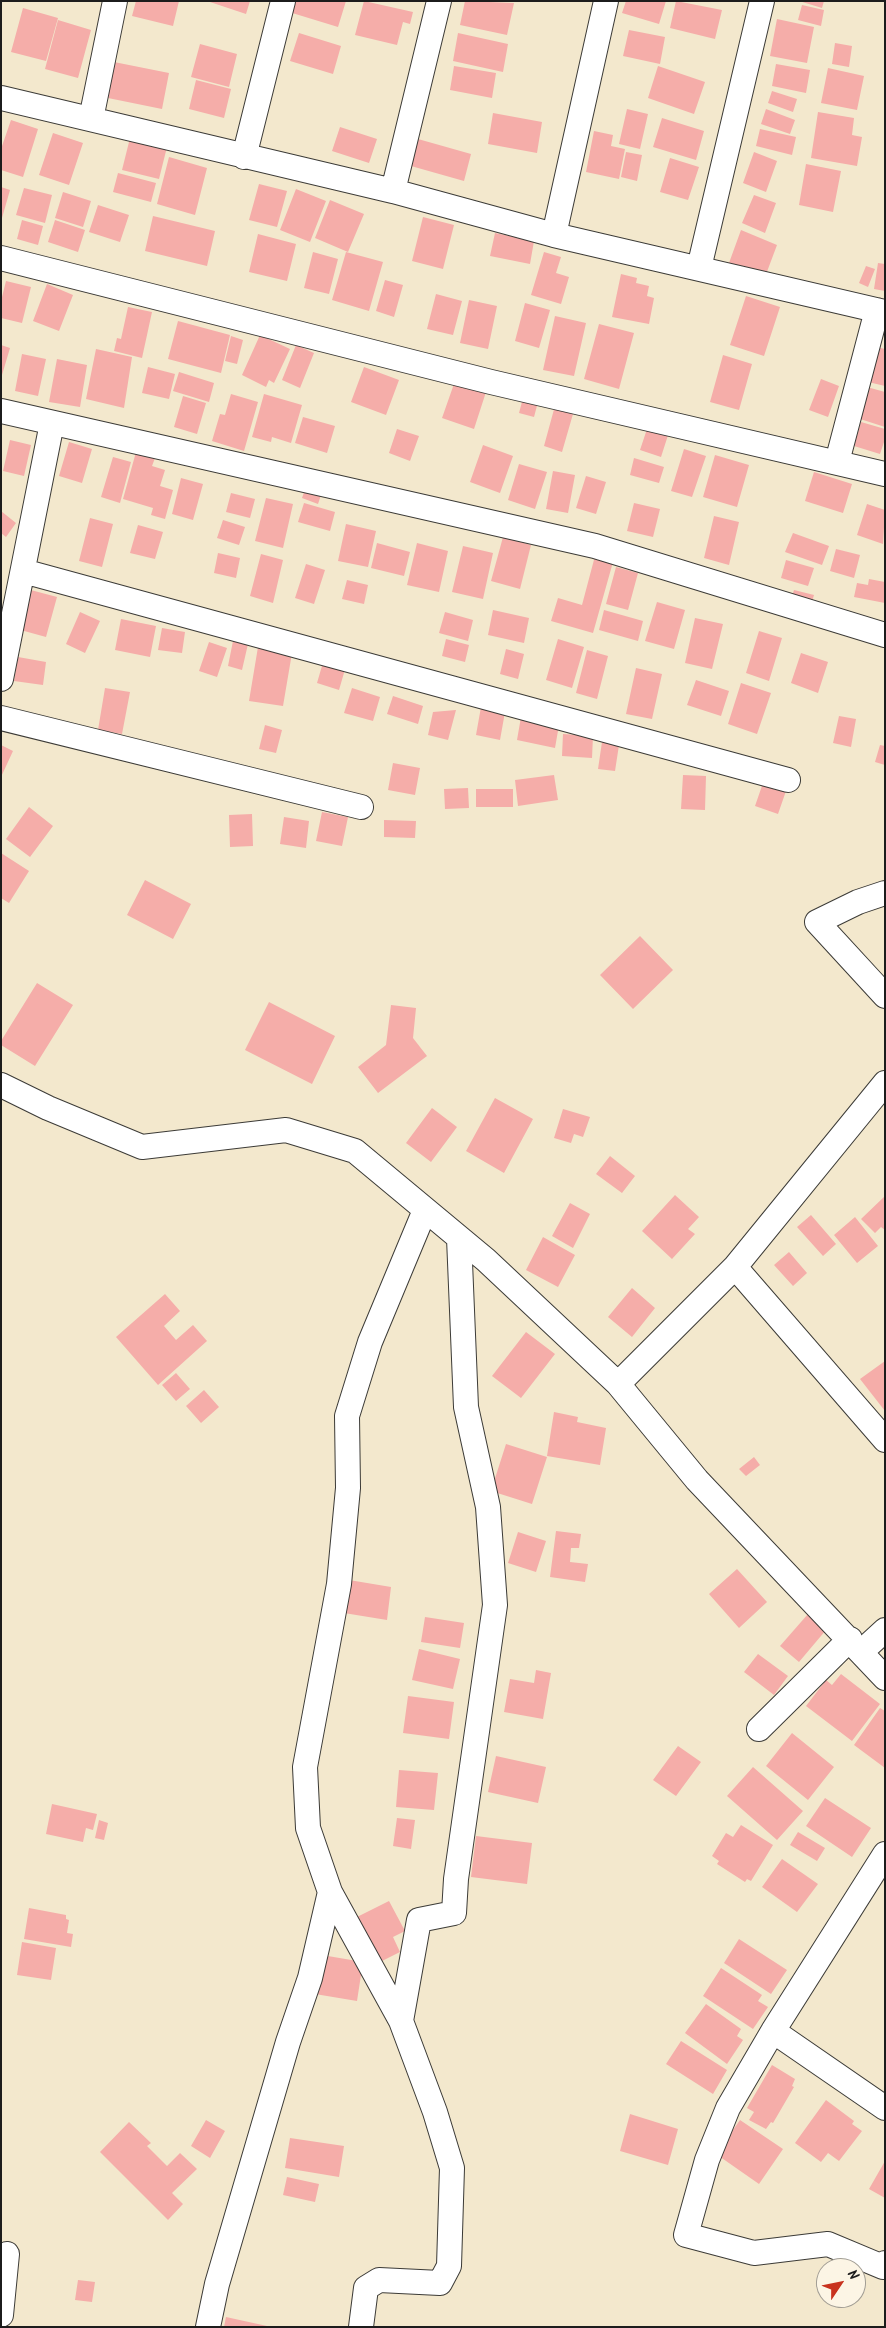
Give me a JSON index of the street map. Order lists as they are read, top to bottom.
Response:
{
  "north": "top right"
}
